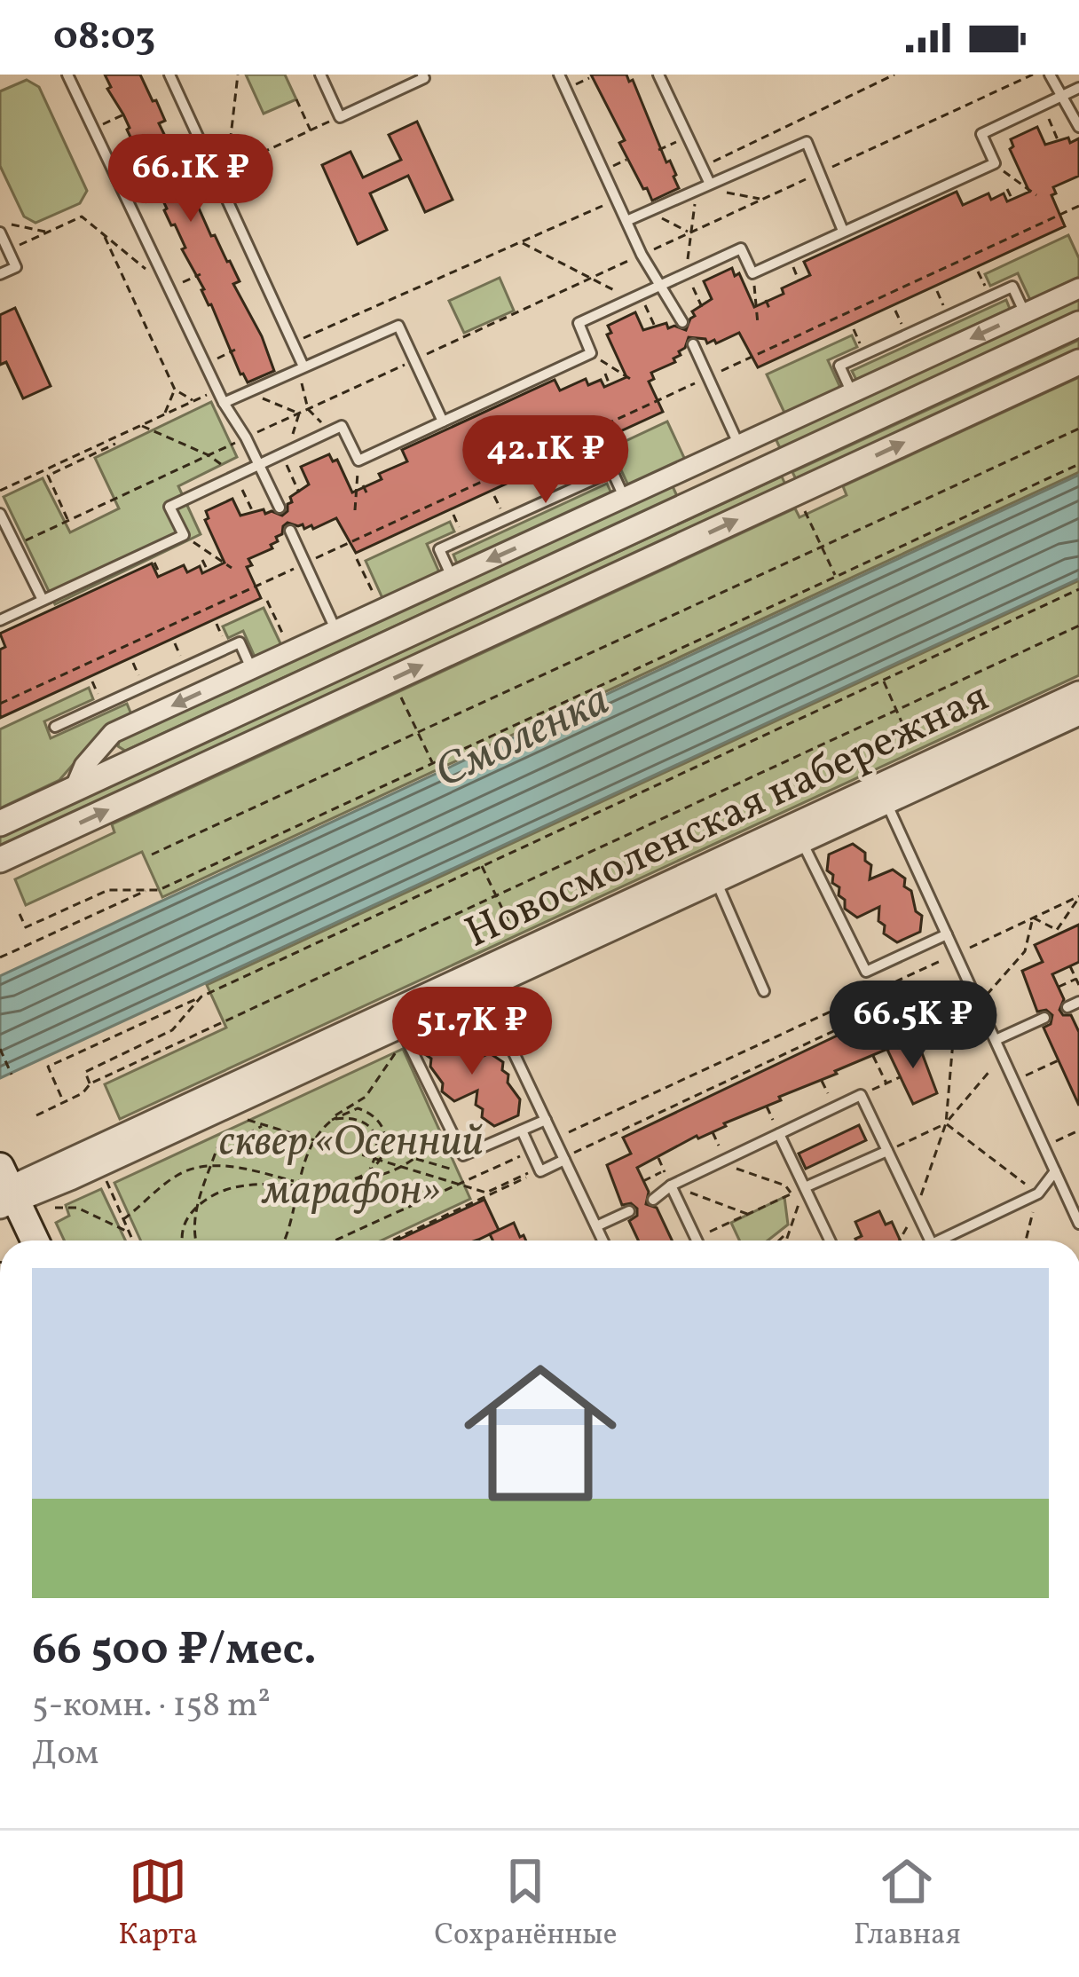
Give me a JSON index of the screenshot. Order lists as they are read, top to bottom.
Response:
{
  "streets": {
    "street": ["Новосмоленская набережная"]
  },
  "water": ["Смоленка"],
  "parks": ["сквер «Осенний марафон»"],
  "page": {
    "status": "08:03",
    "price": [
      "66.1K ₽",
      "42.1K ₽",
      "66.5K ₽",
      "51.7K ₽"
    ],
    "list": [
      {
        "name": "66 500 ₽/мес.",
        "note": "5-комн. · 158 m² · Дом"
      }
    ],
    "tabs": ["Карта", "Сохранённые", "Главная"]
  }
}
